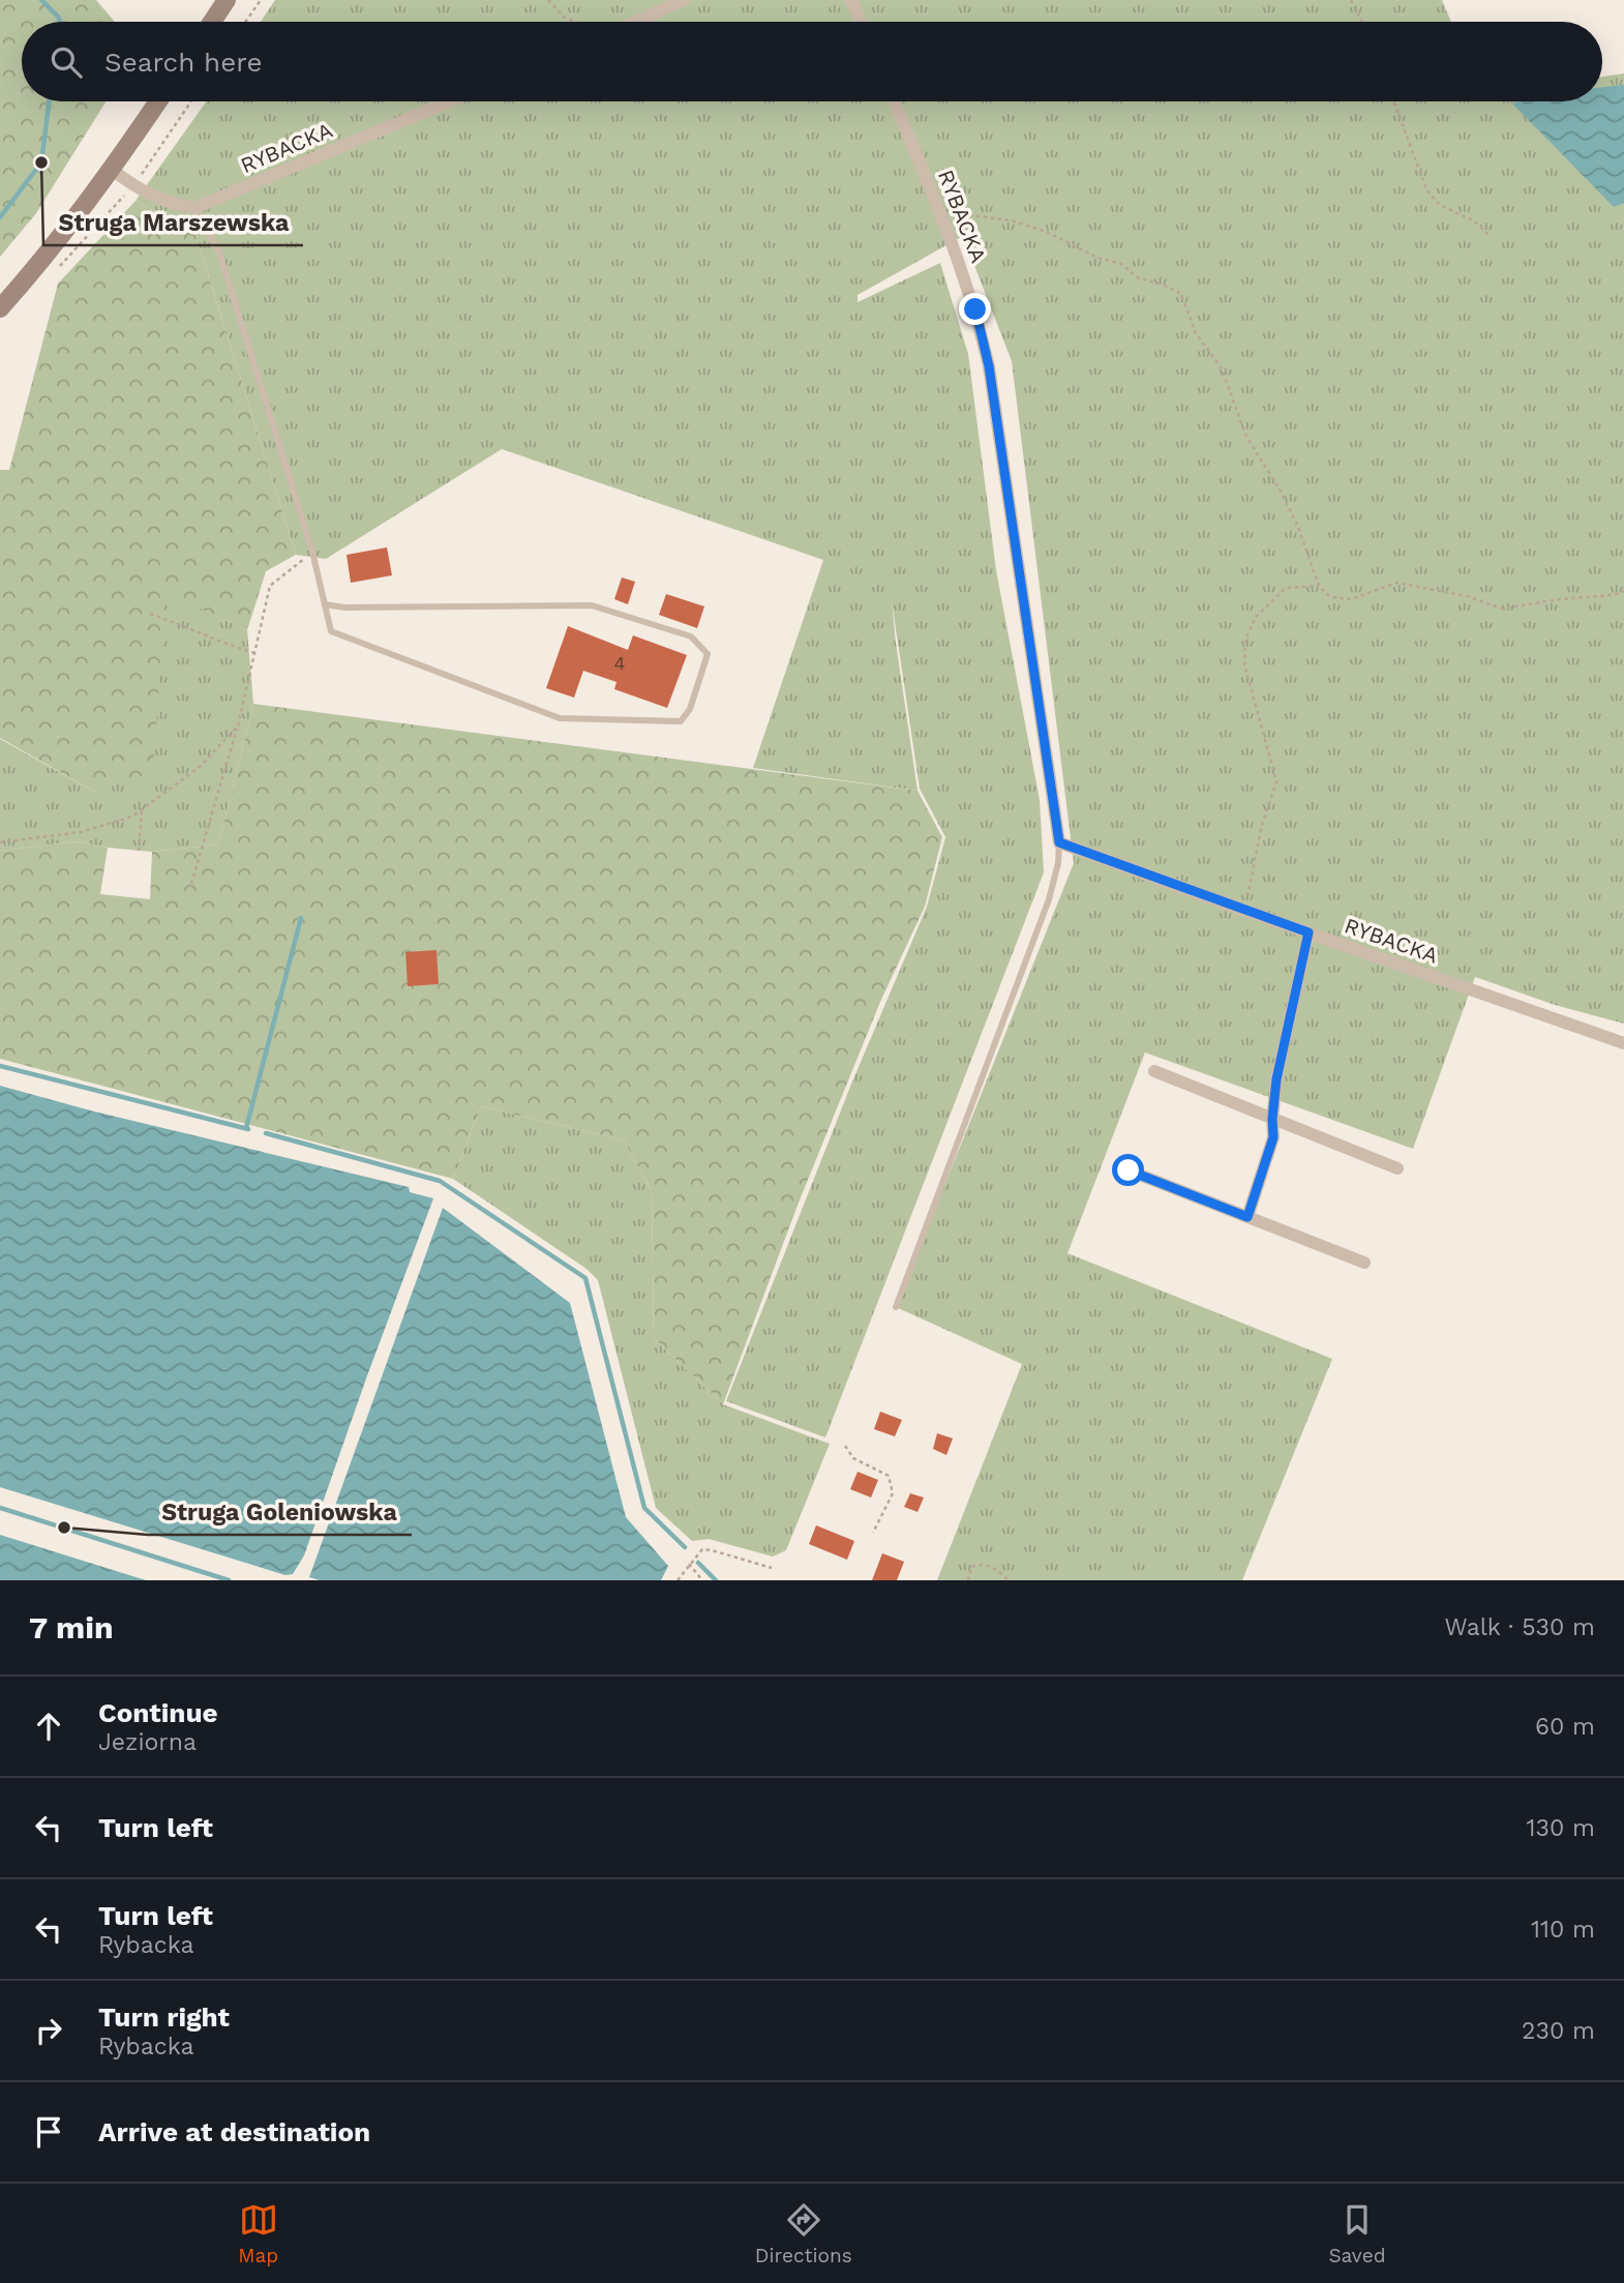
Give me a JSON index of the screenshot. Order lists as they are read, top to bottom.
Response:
{
  "streets": {
    "street": ["RYBACKA"]
  },
  "places": ["Struga Marszewska", "Struga Goleniowska"],
  "house_numbers": ["4"],
  "page": {
    "search": "Search here",
    "heading": ["7 min", "Walk · 530 m"],
    "list": [
      ["Continue", "Jeziorna", "60 m"],
      ["Turn left", "130 m"],
      ["Turn left", "Rybacka", "110 m"],
      ["Turn right", "Rybacka", "230 m"],
      "Arrive at destination"
    ],
    "nav": ["Map", "Directions", "Saved"]
  }
}
